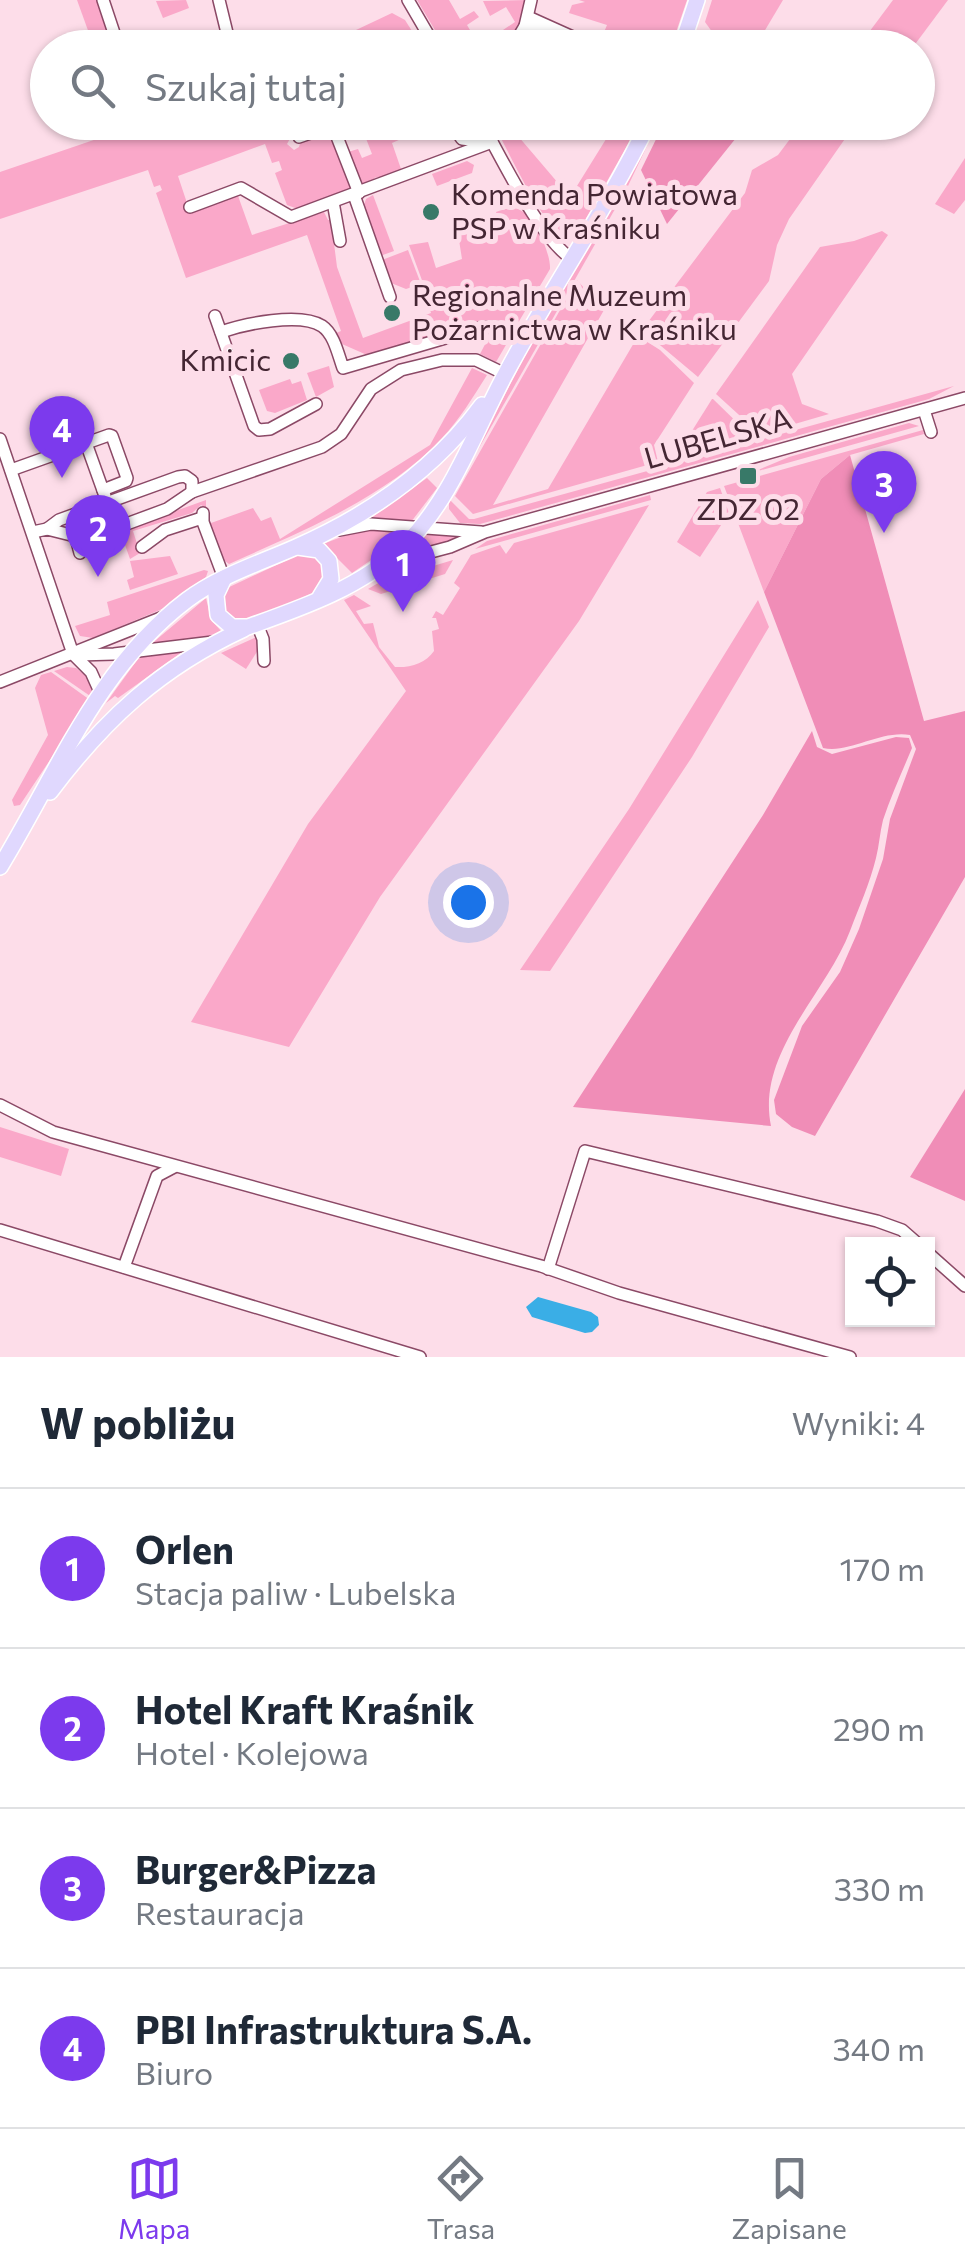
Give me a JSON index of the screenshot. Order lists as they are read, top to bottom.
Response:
{
  "streets": {
    "main road": ["LUBELSKA"]
  },
  "places": {
    "other": ["Komenda Powiatowa PSP w Kraśniku", "Regionalne Muzeum Pożarnictwa w Kraśniku", "Kmicic"],
    "transit": ["ZDZ 02"]
  },
  "page": {
    "search": "Szukaj tutaj",
    "pins": [
      "4",
      "3",
      "2",
      "1"
    ],
    "heading": ["W pobliżu", "Wyniki: 4"],
    "list": [
      {
        "mark": "1",
        "name": "Orlen",
        "note": "Stacja paliw · Lubelska",
        "value": "170 m"
      },
      {
        "mark": "2",
        "name": "Hotel Kraft Kraśnik",
        "note": "Hotel · Kolejowa",
        "value": "290 m"
      },
      {
        "mark": "3",
        "name": "Burger&Pizza",
        "note": "Restauracja",
        "value": "330 m"
      },
      {
        "mark": "4",
        "name": "PBI Infrastruktura S.A.",
        "note": "Biuro",
        "value": "340 m"
      }
    ],
    "nav": ["Mapa", "Trasa", "Zapisane"]
  }
}
